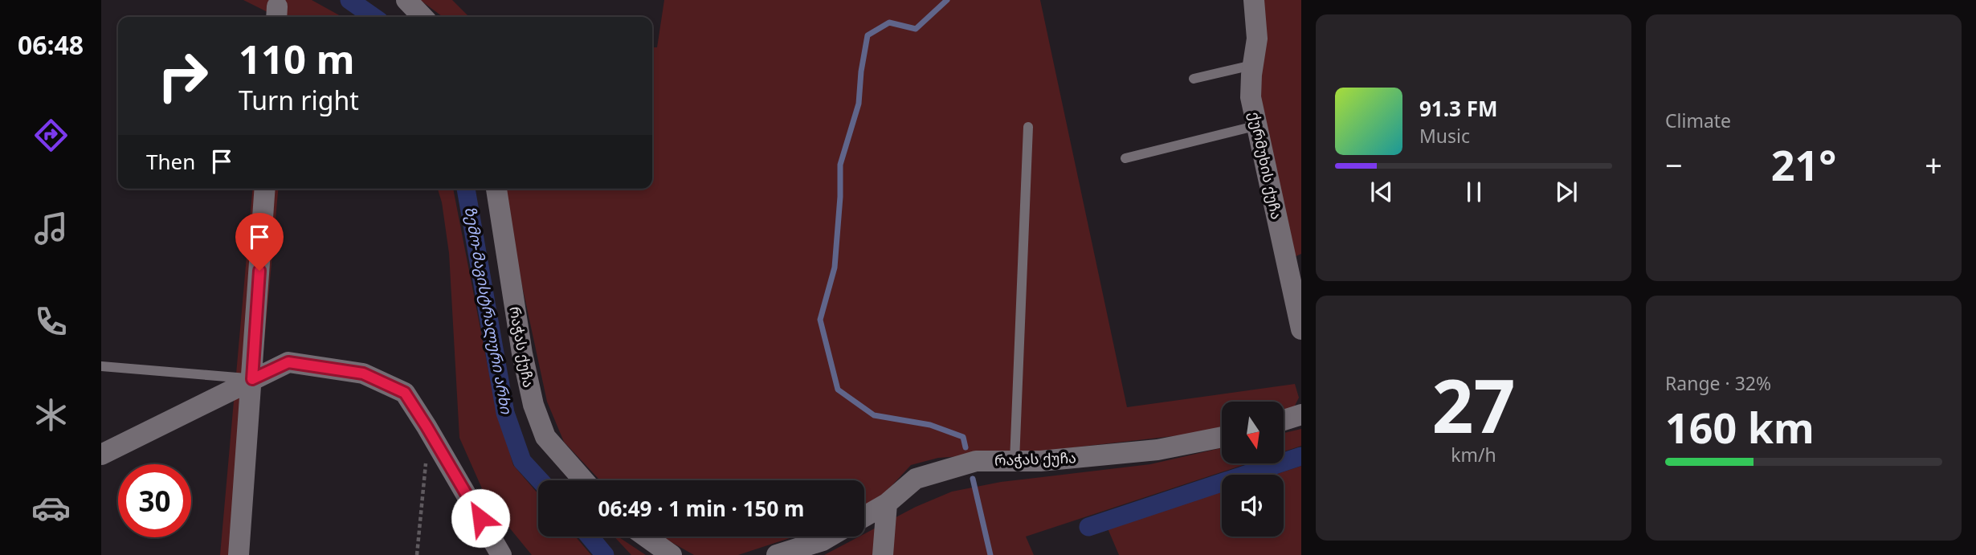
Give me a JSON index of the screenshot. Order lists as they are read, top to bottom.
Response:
{
  "streets": {
    "street": ["ქურმუხის ქუჩა", "რაჭას ქუჩა"]
  },
  "water": ["ზემო-მაგისტრალური არხი"],
  "north": "bottom",
  "page": {
    "tabs": "06:48",
    "tile": [
      "Climate",
      ["27", "km/h"],
      ["Range · 32%", "160 km"]
    ],
    "turn": ["110 m", "Turn right"],
    "song": ["91.3 FM", "Music"],
    "then": "Then",
    "heat": ["−", "21°", "+"],
    "limit": "30",
    "trip": "06:49 · 1 min · 150 m"
  }
}
